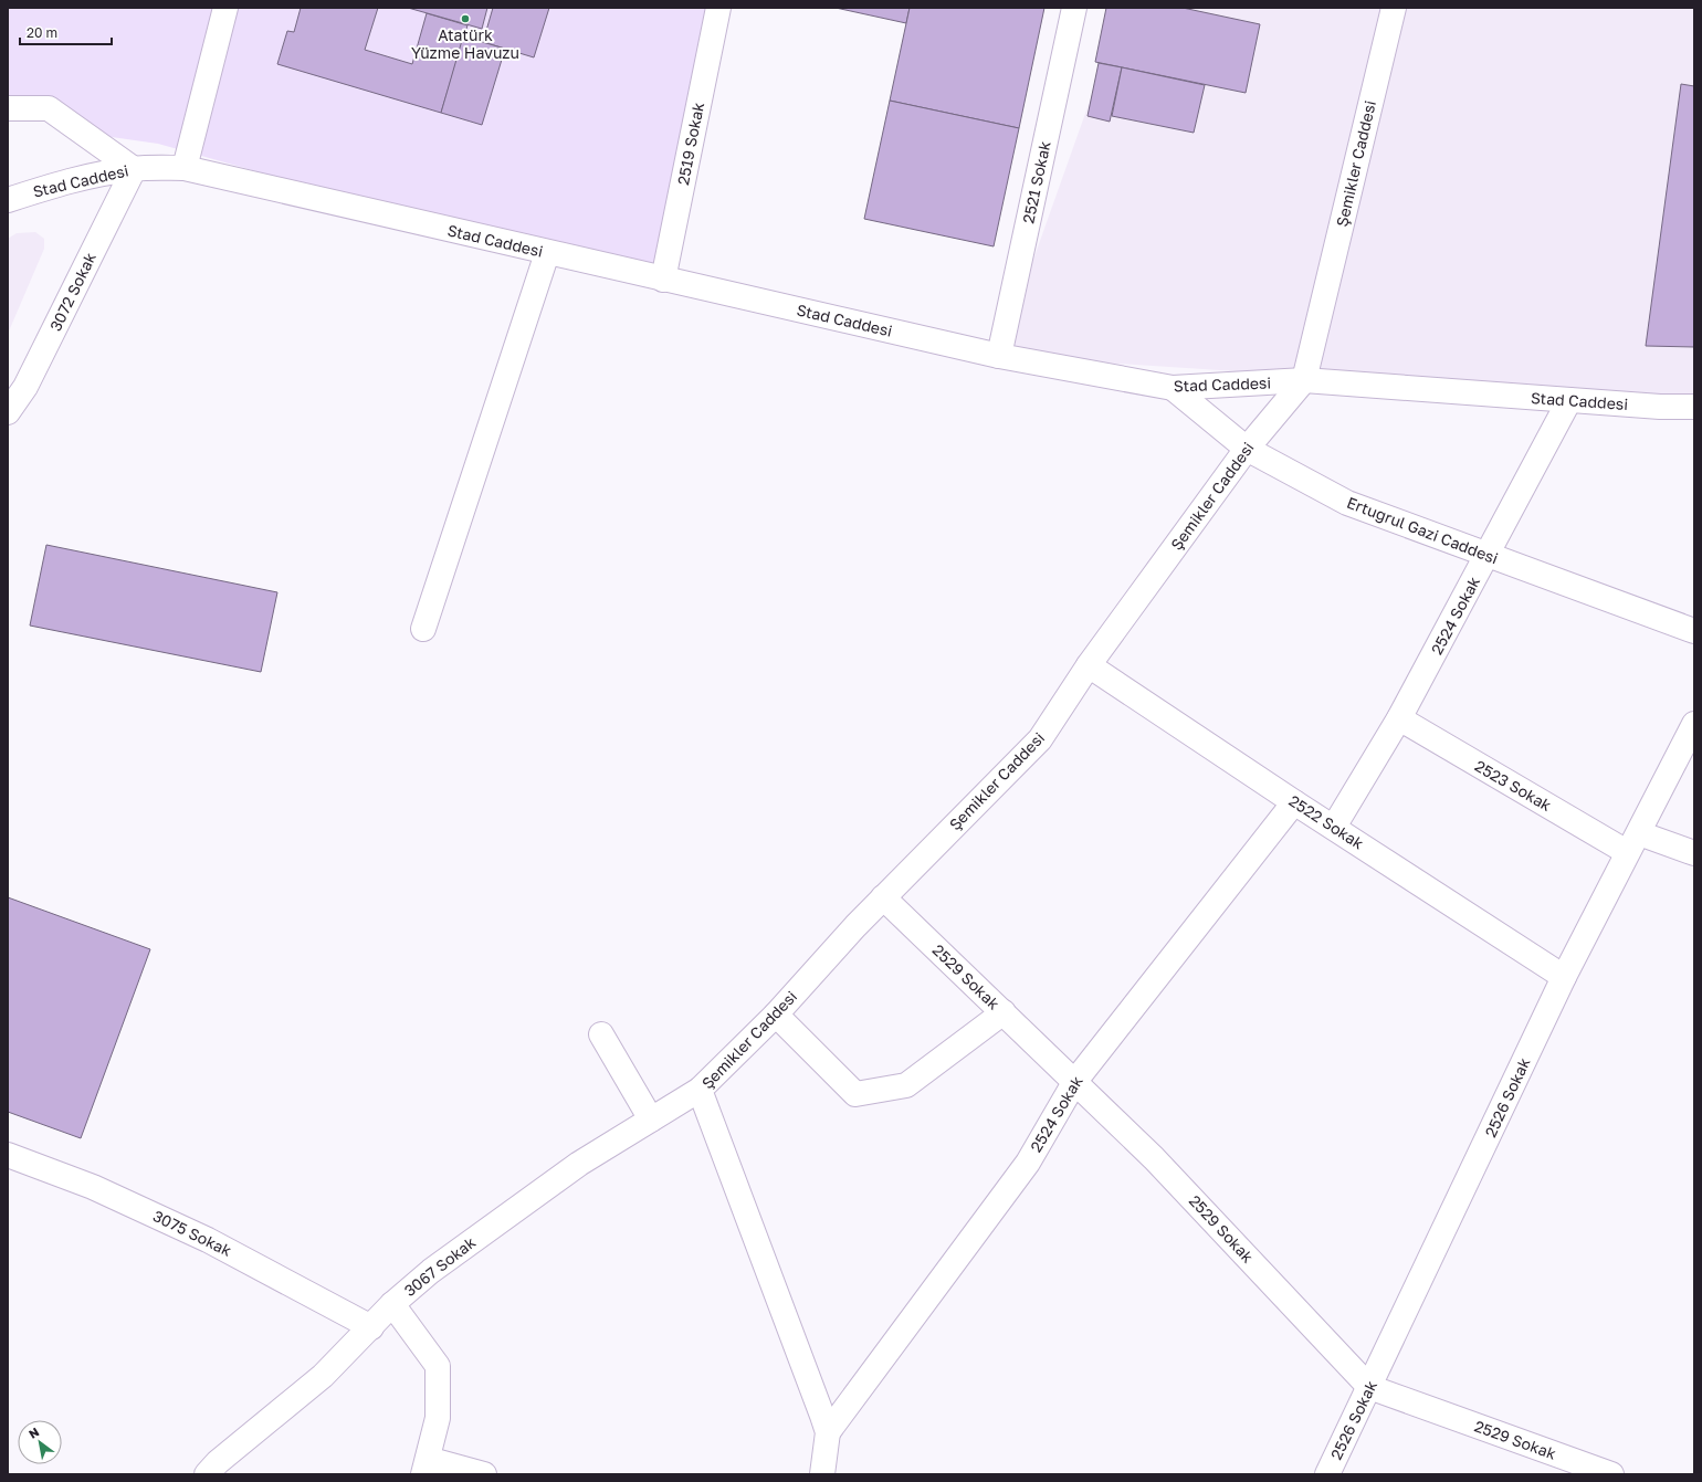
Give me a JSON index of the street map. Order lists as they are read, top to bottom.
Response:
{
  "streets": {
    "street": [
      "2519 Sokak",
      "Şemikler Caddesi",
      "Stad Caddesi",
      "2521 Sokak",
      "3072 Sokak",
      "Ertuğrul Gazi Caddesi",
      "2524 Sokak",
      "2523 Sokak",
      "2522 Sokak",
      "2529 Sokak",
      "2526 Sokak",
      "3075 Sokak",
      "3067 Sokak"
    ]
  },
  "crossings": [
    ["2519 Sokak", "Stad Caddesi"],
    ["Şemikler Caddesi", "Stad Caddesi"],
    ["Şemikler Caddesi", "Ertuğrul Gazi Caddesi"],
    ["Şemikler Caddesi", "2524 Sokak"],
    ["Şemikler Caddesi", "2522 Sokak"],
    ["Şemikler Caddesi", "2529 Sokak"],
    ["Şemikler Caddesi", "3067 Sokak"],
    ["Stad Caddesi", "2521 Sokak"],
    ["Stad Caddesi", "3072 Sokak"],
    ["Stad Caddesi", "Ertuğrul Gazi Caddesi"],
    ["Stad Caddesi", "2524 Sokak"],
    ["Ertuğrul Gazi Caddesi", "2524 Sokak"],
    ["2524 Sokak", "2523 Sokak"],
    ["2524 Sokak", "2522 Sokak"],
    ["2524 Sokak", "2529 Sokak"],
    ["2523 Sokak", "2526 Sokak"],
    ["2522 Sokak", "2526 Sokak"],
    ["2529 Sokak", "2526 Sokak"],
    ["3075 Sokak", "3067 Sokak"]
  ],
  "places": ["Atatürk Yüzme Havuzu"],
  "scale_bar": "20 m",
  "north": "top left"
}
